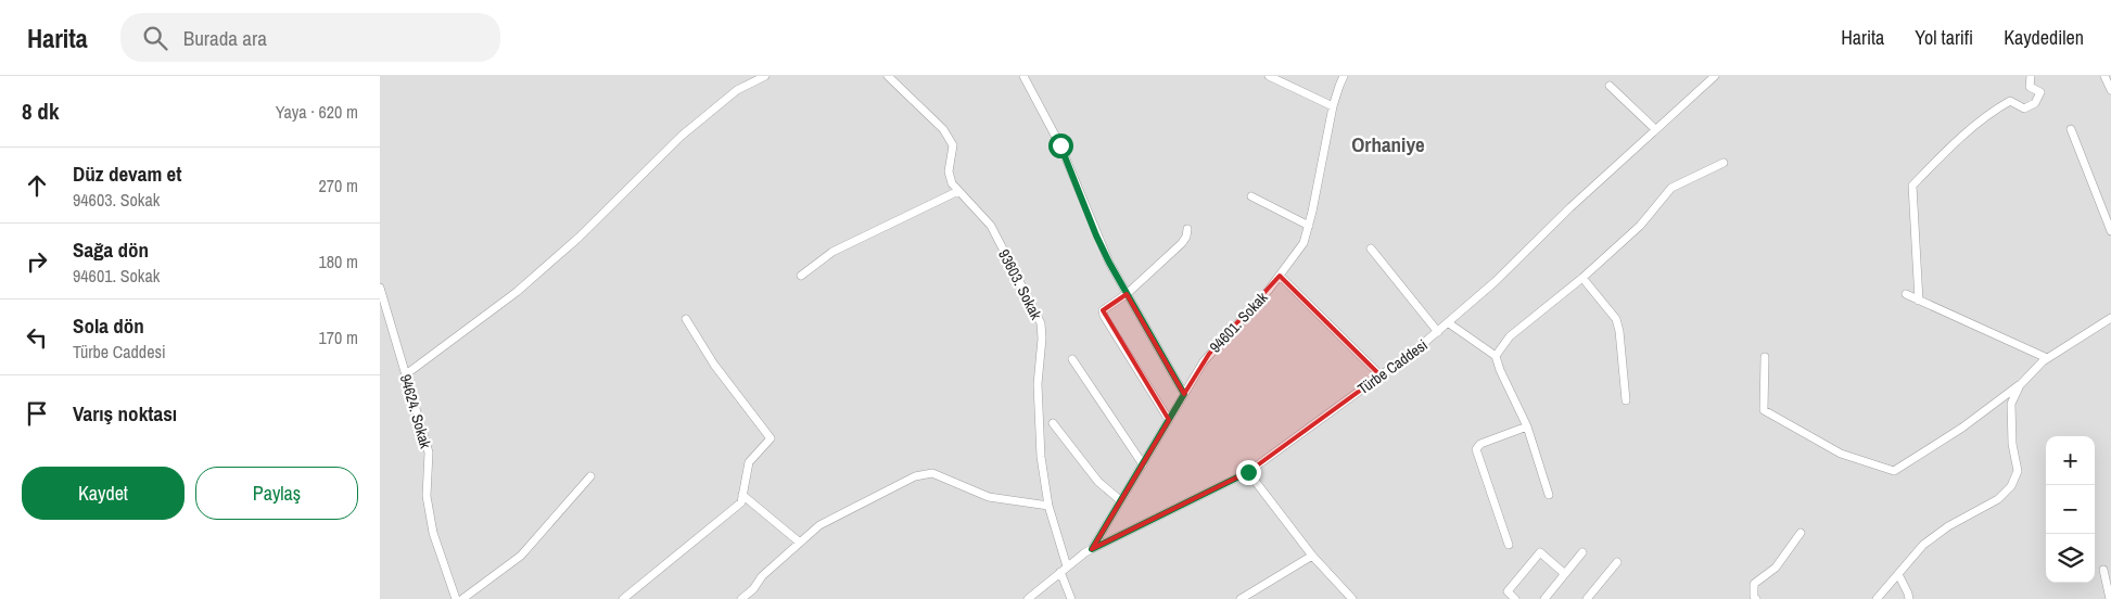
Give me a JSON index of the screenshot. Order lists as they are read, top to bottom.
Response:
{
  "streets": {
    "street": [
      "93603. Sokak",
      "94601. Sokak",
      "Türbe Caddesi",
      "94624. Sokak"
    ]
  },
  "crossings": [
    ["93603. Sokak", "Türbe Caddesi"],
    ["94601. Sokak", "Türbe Caddesi"]
  ],
  "districts": ["Orhaniye"],
  "page": {
    "header": "Harita",
    "search": "Burada ara",
    "nav": ["Harita", "Yol tarifi", "Kaydedilen"],
    "heading": ["8 dk", "Yaya · 620 m"],
    "list": [
      ["Düz devam et", "94603. Sokak", "270 m"],
      ["Sağa dön", "94601. Sokak", "180 m"],
      ["Sola dön", "Türbe Caddesi", "170 m"],
      "Varış noktası"
    ],
    "map_buttons": ["+", "−"],
    "buttons": ["Kaydet", "Paylaş"]
  }
}
